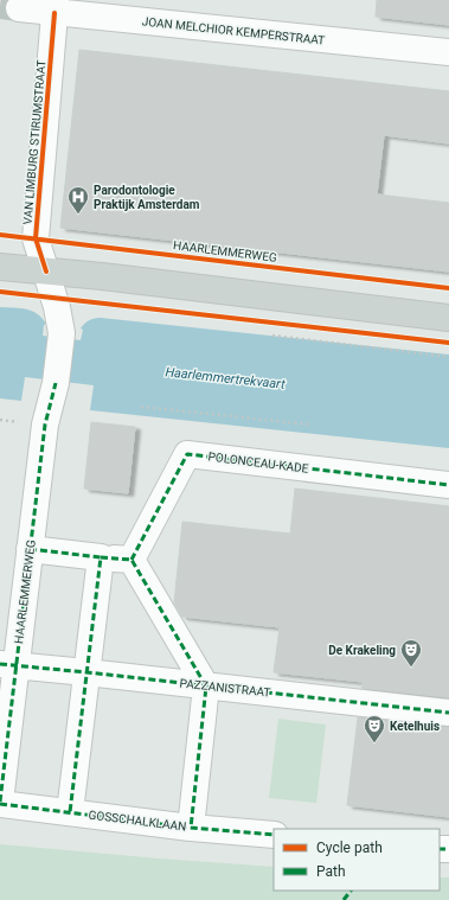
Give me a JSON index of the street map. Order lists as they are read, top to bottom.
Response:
{
  "streets": {
    "street": [
      "JOAN MELCHIOR KEMPERSTRAAT",
      "VAN LIMBURG STIRUMSTRAAT",
      "HAARLEMMERWEG",
      "POLONCEAU-KADE",
      "PAZZANISTRAAT",
      "GOSSCHALKLAAN"
    ]
  },
  "crossings": [
    ["JOAN MELCHIOR KEMPERSTRAAT", "VAN LIMBURG STIRUMSTRAAT"],
    ["VAN LIMBURG STIRUMSTRAAT", "HAARLEMMERWEG"],
    ["HAARLEMMERWEG", "PAZZANISTRAAT"],
    ["HAARLEMMERWEG", "GOSSCHALKLAAN"]
  ],
  "water": ["Haarlemmertrekvaart"],
  "places": {
    "hospital": ["Parodontologie Praktijk Amsterdam"],
    "theatre": ["De Krakeling", "Ketelhuis"]
  },
  "legend": ["Cycle path", "Path"]
}
